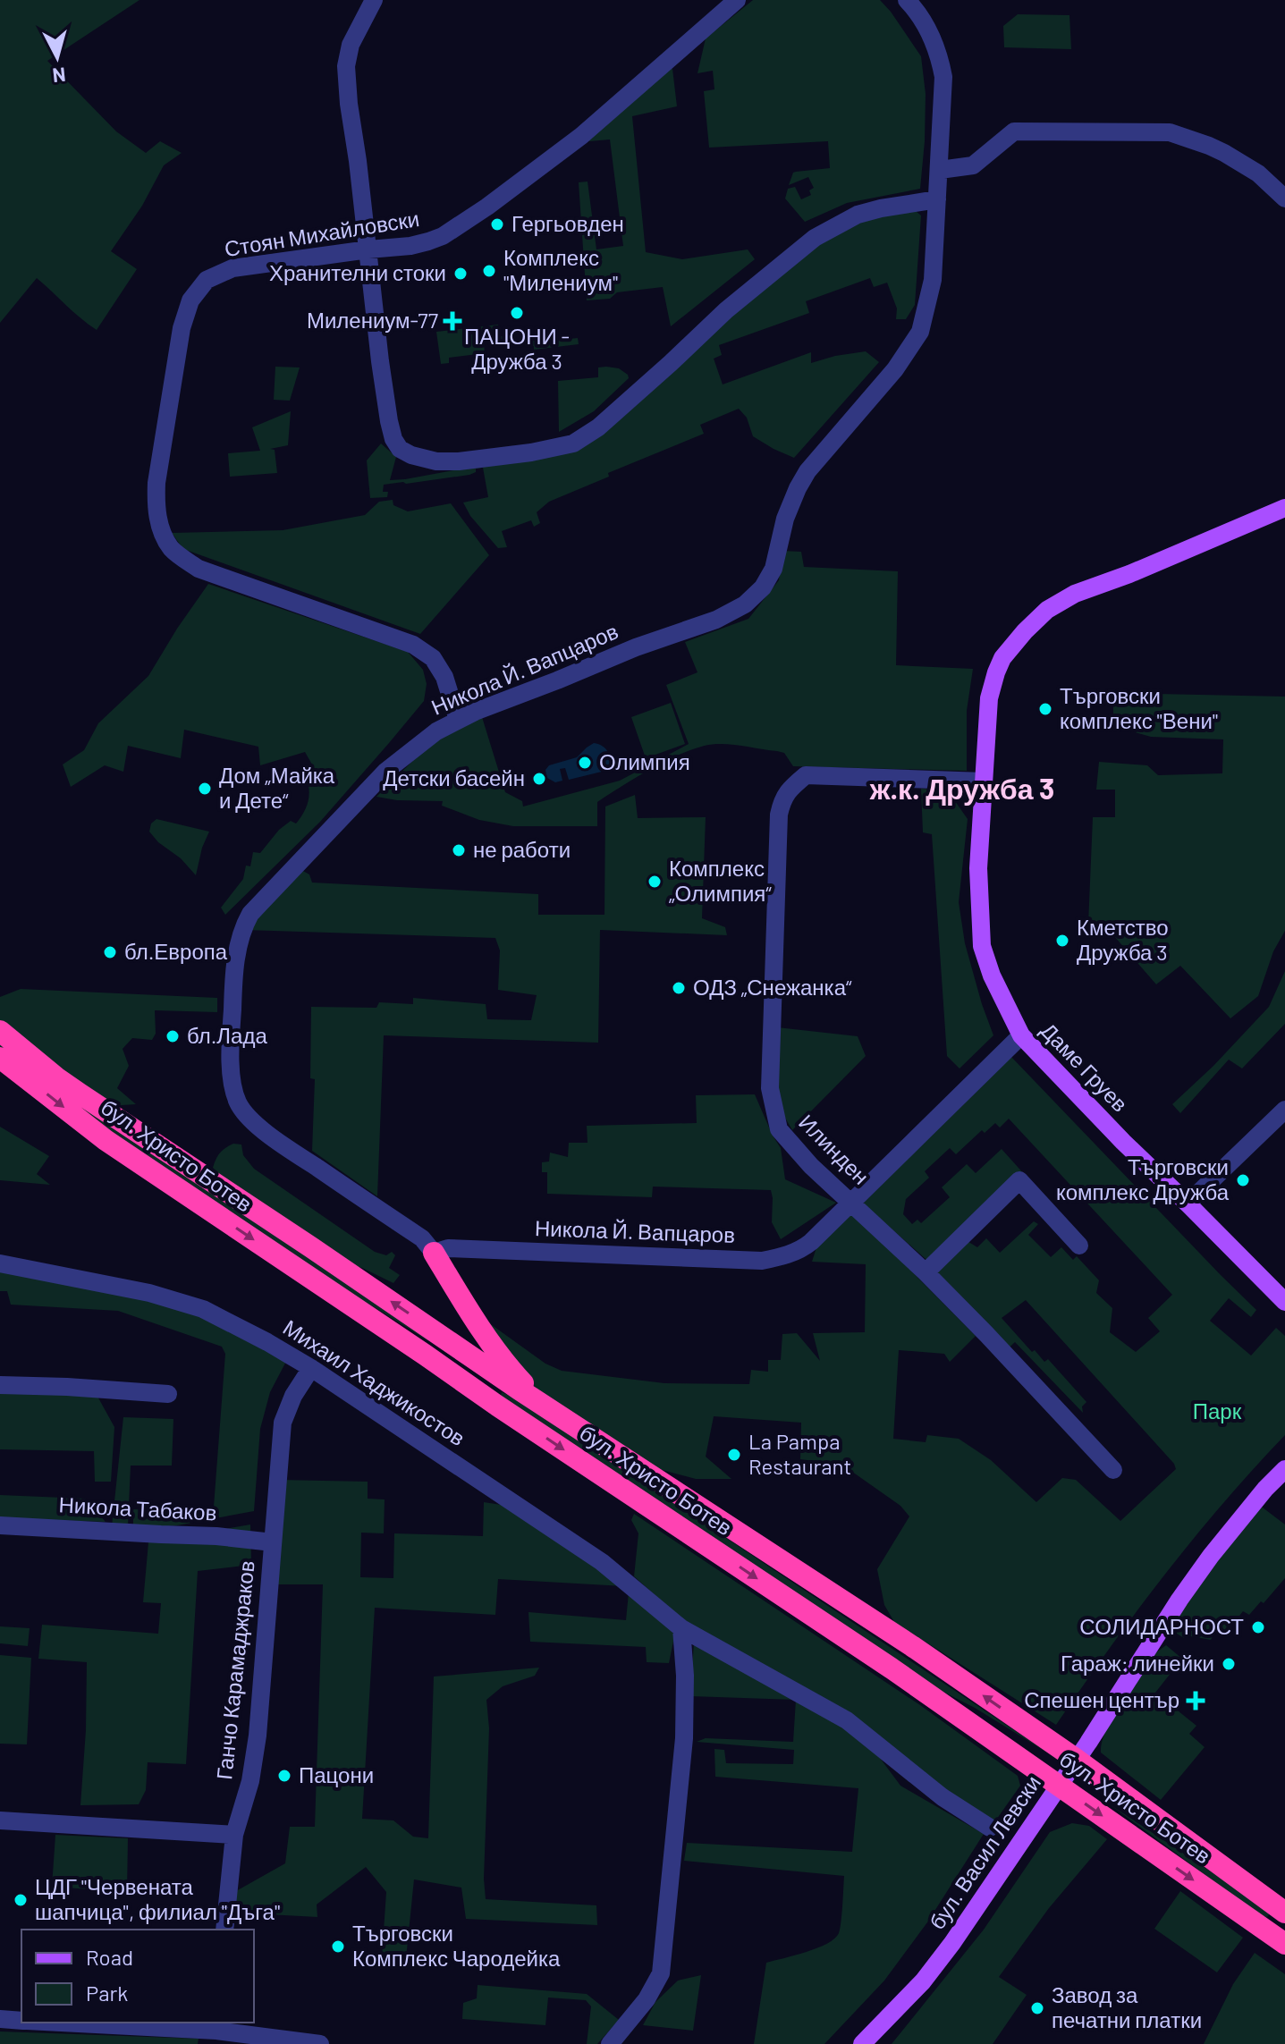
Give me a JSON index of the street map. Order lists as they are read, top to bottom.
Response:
{
  "streets": {
    "highway": ["бул. Христо Ботев"],
    "main road": ["Даме Груев", "бул. Васил Левски"],
    "street": [
      "Стоян Михайловски",
      "Никола Й. Вапцаров",
      "Илинден",
      "Михаил Хаджикостов",
      "Никола Табаков",
      "Ганчо Карамаджраков"
    ]
  },
  "crossings": [
    ["Стоян Михайловски", "Никола Й. Вапцаров"],
    ["Никола Й. Вапцаров", "Даме Груев"],
    ["Никола Й. Вапцаров", "Илинден"],
    ["Даме Груев", "Илинден"],
    ["бул. Христо Ботев", "бул. Васил Левски"],
    ["Михаил Хаджикостов", "Ганчо Карамаджраков"],
    ["Никола Табаков", "Ганчо Карамаджраков"]
  ],
  "districts": ["ж.к. Дружба 3"],
  "parks": ["Парк"],
  "places": {
    "other": [
      "Гергьовден",
      "Комплекс \"Милениум''",
      "Хранителни стоки",
      "ПАЦОНИ - Дружба 3",
      "Търговски комплекс \"Вени\"",
      "Олимпия",
      "Детски басейн",
      "Дом „Майка и Дете“",
      "не работи",
      "Комплекс „Олимпия“",
      "Кметство Дружба 3",
      "бл.Европа",
      "ОДЗ „Снежанка“",
      "бл.Лада",
      "Търговски комплекс Дружба",
      "La Pampa Restaurant",
      "СОЛИДАРНОСТ",
      "Гараж: линейки",
      "Пацони",
      "ЦДГ \"Червената шапчица\", филиал \"Дъга\"",
      "Търговски Комплекс Чародейка",
      "Завод за печатни платки"
    ],
    "health": ["Милениум-77", "Спешен център"]
  },
  "legend": ["Road", "Park"],
  "north": "bottom"
}
